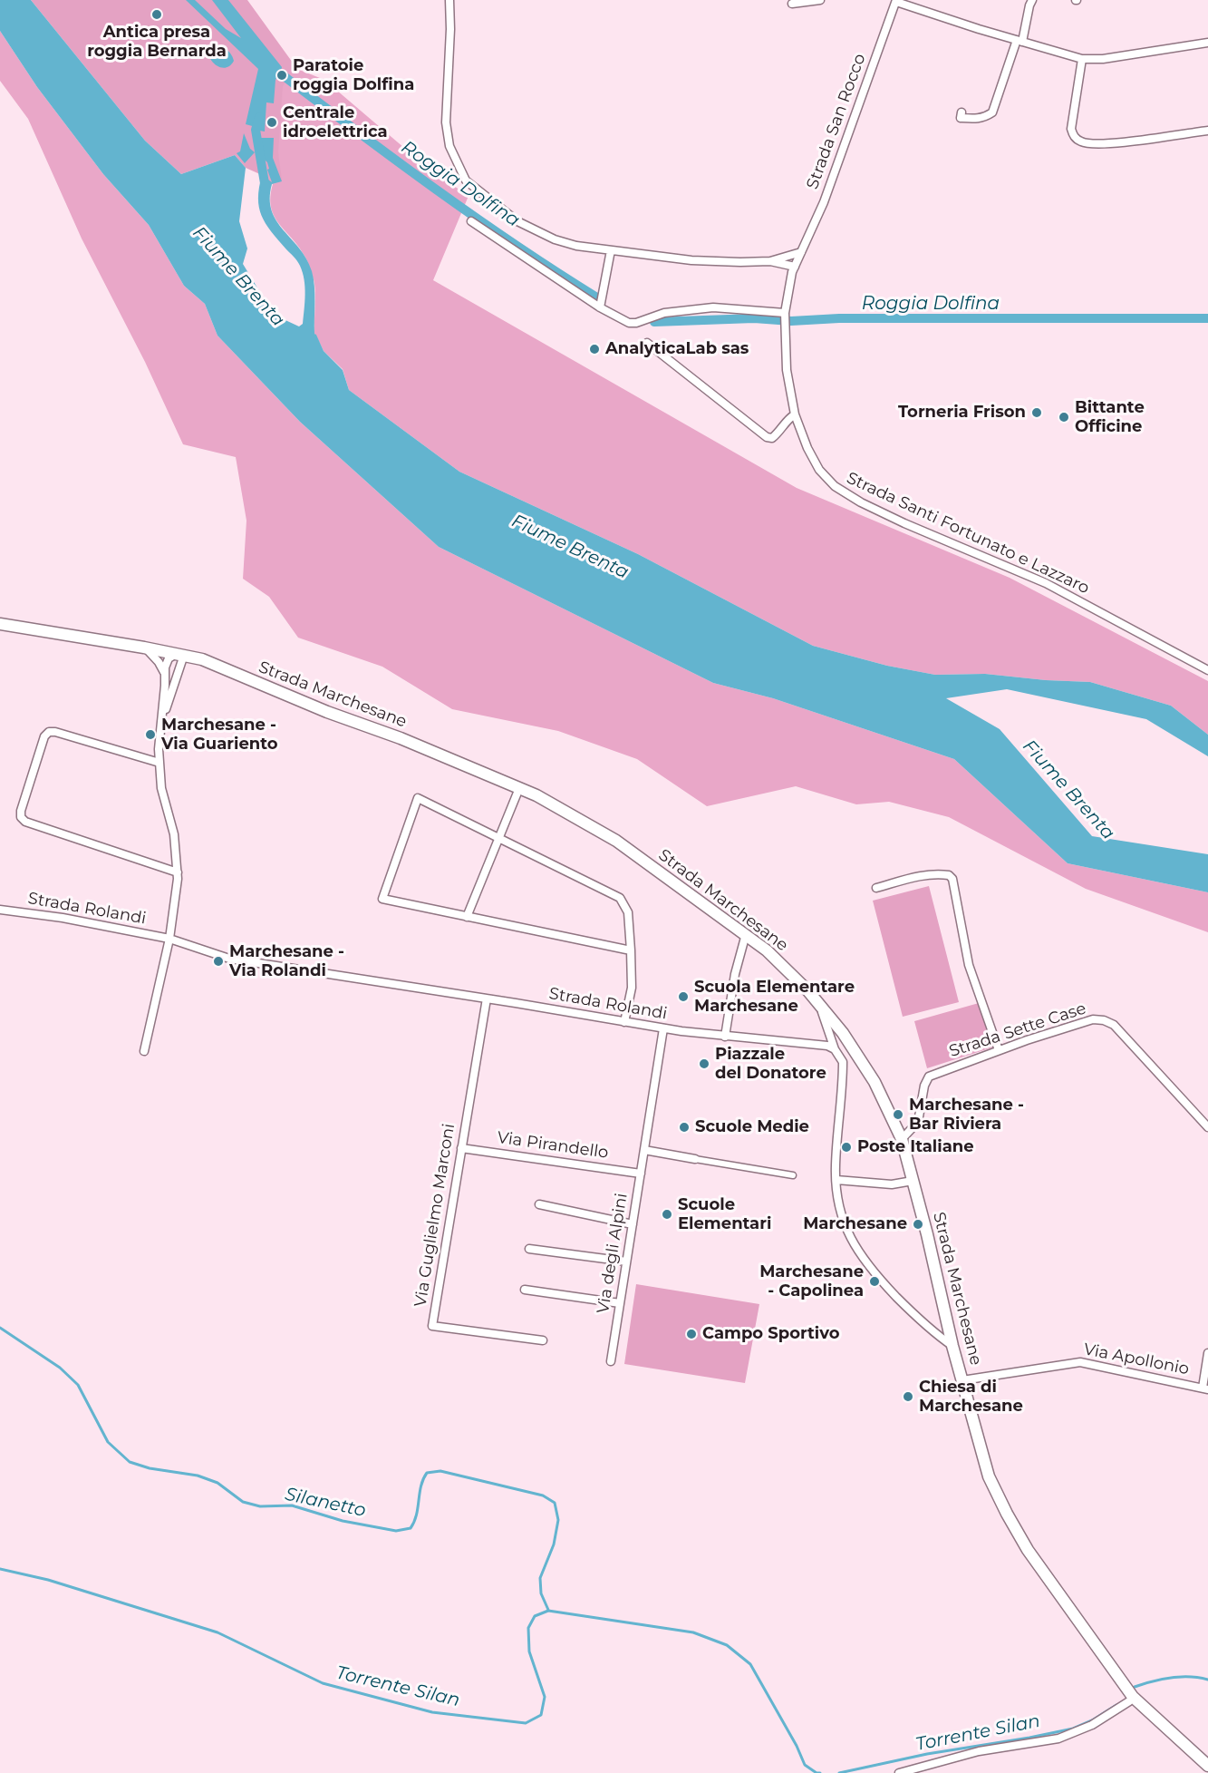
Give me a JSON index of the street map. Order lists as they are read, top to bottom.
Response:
{
  "streets": {
    "main road": ["Strada Marchesane"],
    "street": [
      "Strada San Rocco",
      "Strada Santi Fortunato e Lazzaro",
      "Strada Rolandi",
      "Strada Sette Case",
      "Via Pirandello",
      "Via Guglielmo Marconi",
      "Via degli Alpini",
      "Via Apollonio"
    ]
  },
  "crossings": [
    ["Strada San Rocco", "Strada Santi Fortunato e Lazzaro"],
    ["Strada Marchesane", "Strada Sette Case"],
    ["Strada Marchesane", "Via Apollonio"],
    ["Strada Rolandi", "Via Guglielmo Marconi"],
    ["Strada Rolandi", "Via degli Alpini"],
    ["Via Pirandello", "Via Guglielmo Marconi"],
    ["Via Pirandello", "Via degli Alpini"]
  ],
  "water": [
    "Roggia Dolfina",
    "Fiume Brenta",
    "Silanetto",
    "Torrente Silan"
  ],
  "places": [
    "Antica presa roggia Bernarda",
    "Paratoie roggia Dolfina",
    "Centrale idroelettrica",
    "AnalyticaLab sas",
    "Torneria Frison",
    "Bittante Officine",
    "Marchesane - Via Guariento",
    "Marchesane - Via Rolandi",
    "Scuola Elementare Marchesane",
    "Piazzale del Donatore",
    "Marchesane - Bar Riviera",
    "Scuole Medie",
    "Poste Italiane",
    "Scuole Elementari",
    "Marchesane",
    "Marchesane - Capolinea",
    "Campo Sportivo",
    "Chiesa di Marchesane"
  ]
}
